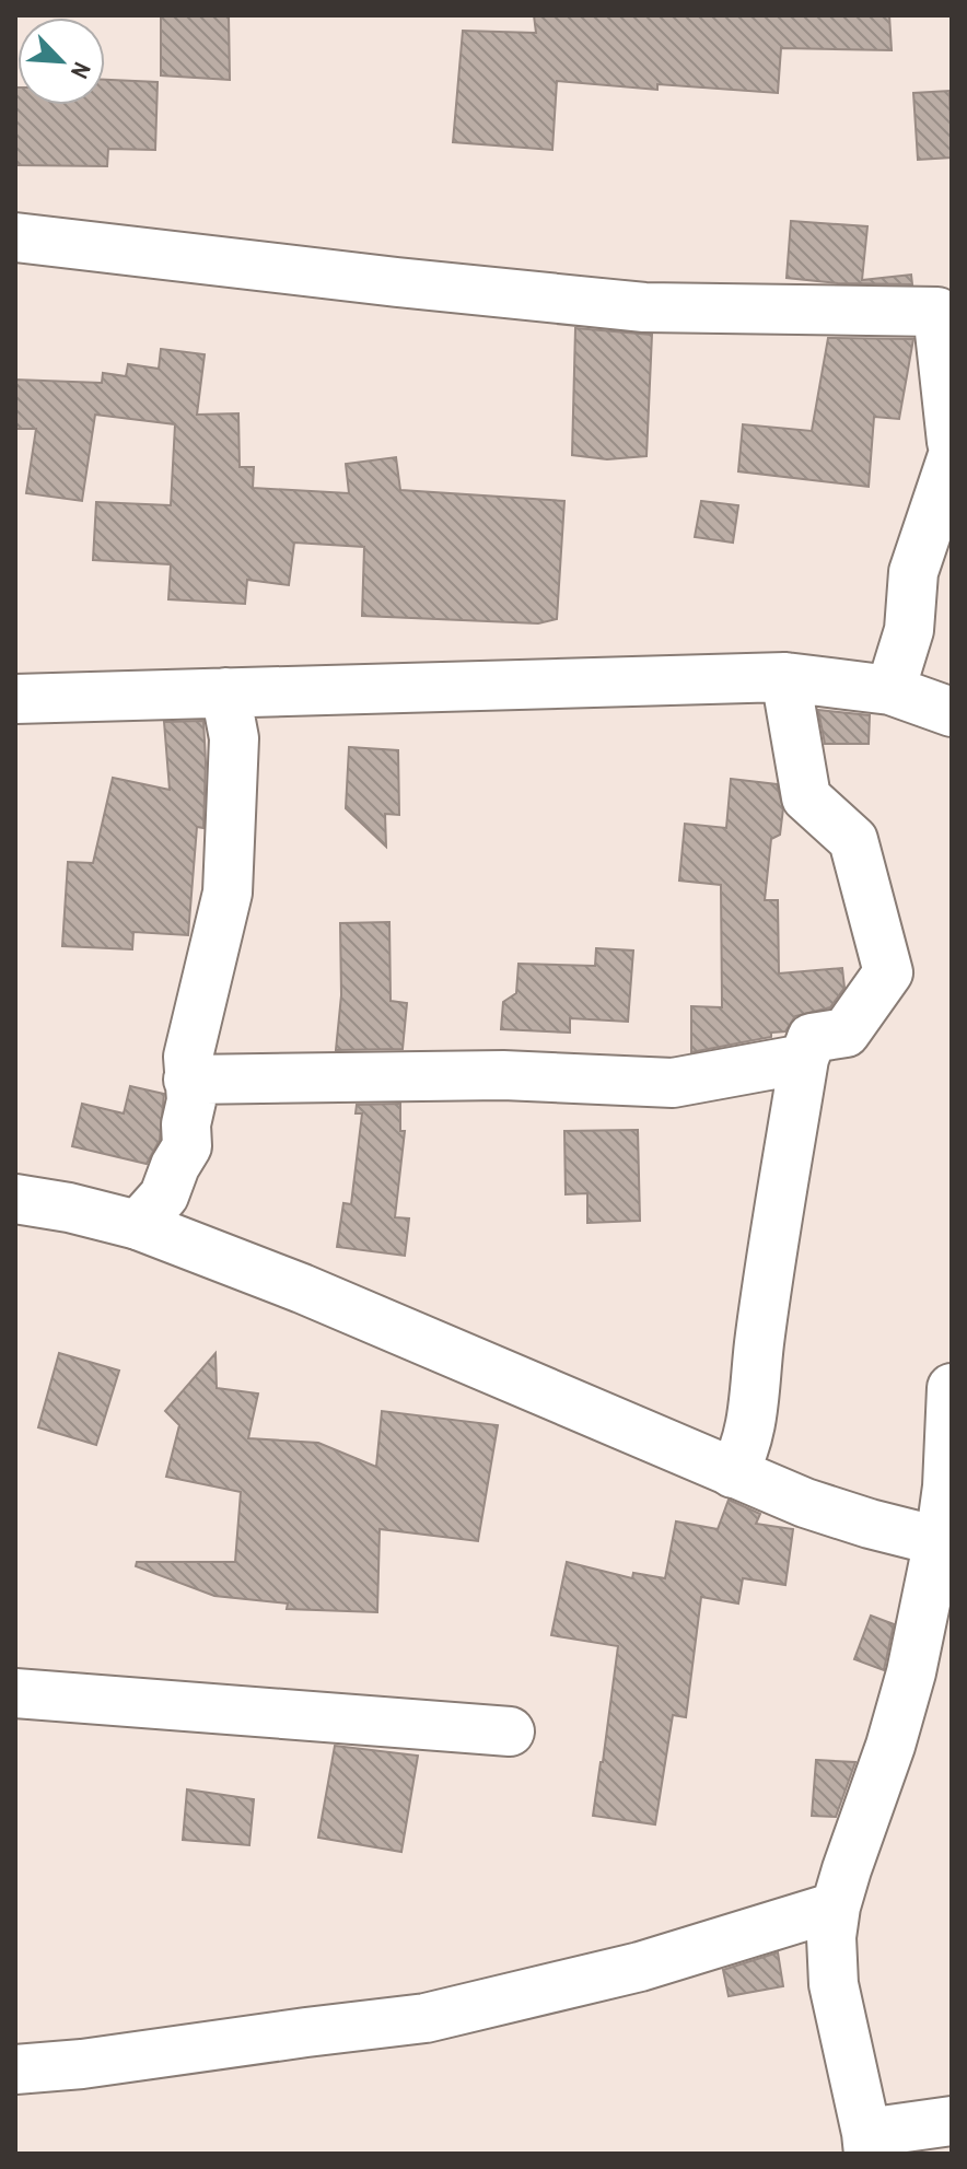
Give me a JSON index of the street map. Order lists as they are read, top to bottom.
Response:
{
  "north": "bottom right"
}
